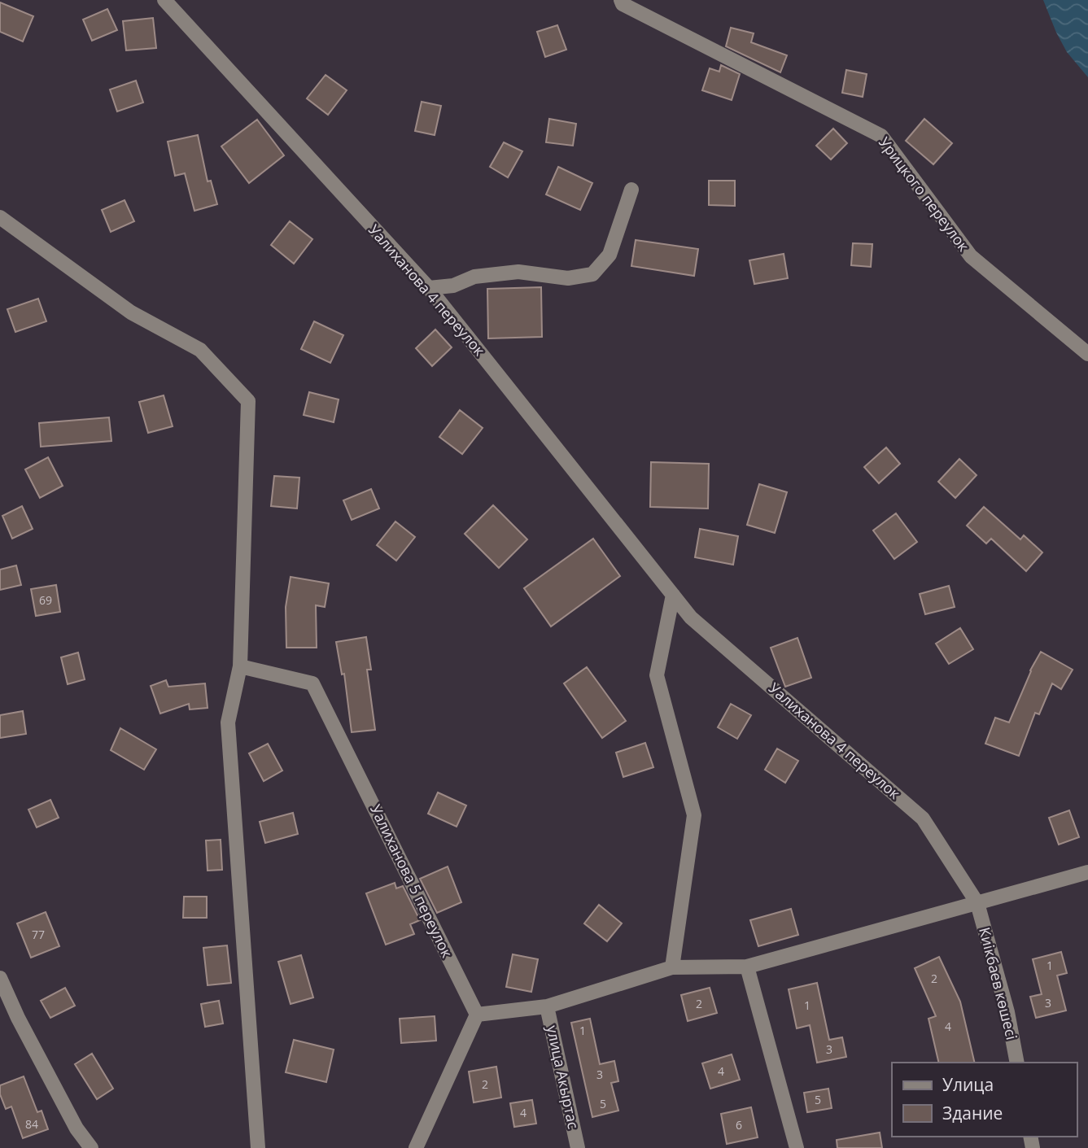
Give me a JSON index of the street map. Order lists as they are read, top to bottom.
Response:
{
  "streets": {
    "street": [
      "Урицкого переулок",
      "Уалиханова 4 переулок",
      "Уалиханова 5 переулок",
      "Киікбаев көшесі",
      "улица Акыртас"
    ]
  },
  "crossings": [
    ["Уалиханова 4 переулок", "Киікбаев көшесі"]
  ],
  "house_numbers": [
    "69",
    "77",
    "1",
    "2",
    "3",
    "2",
    "1",
    "4",
    "1",
    "3",
    "4",
    "3",
    "2",
    "5",
    "5",
    "4",
    "84",
    "6"
  ],
  "legend": ["Улица", "Здание"]
}
